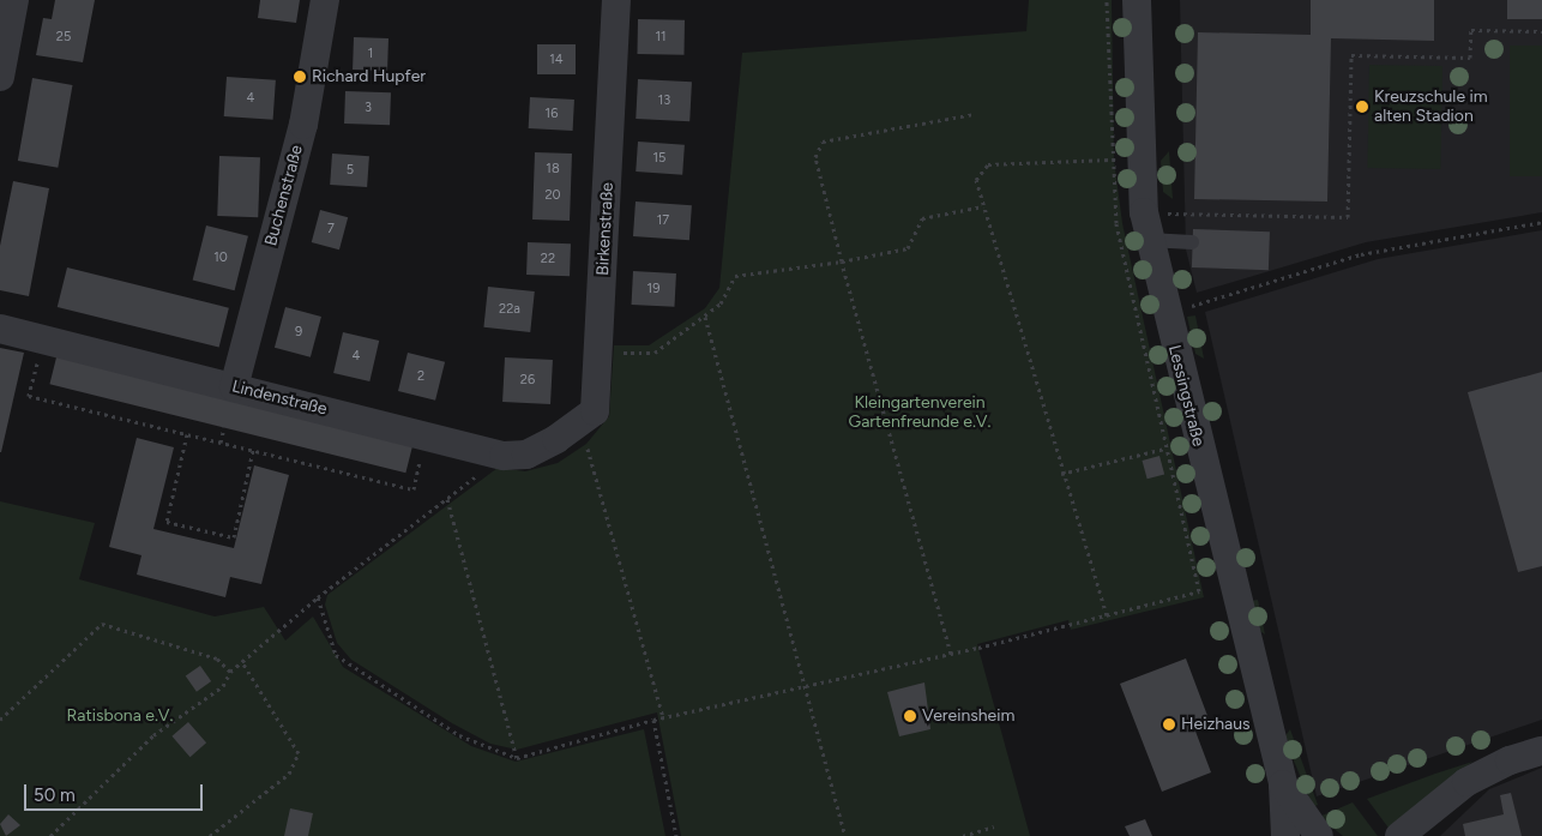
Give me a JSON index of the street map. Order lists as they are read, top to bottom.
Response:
{
  "streets": {
    "street": [
      "Buchenstraße",
      "Birkenstraße",
      "Lessingstraße",
      "Lindenstraße"
    ]
  },
  "crossings": [
    ["Buchenstraße", "Lindenstraße"],
    ["Birkenstraße", "Lindenstraße"]
  ],
  "parks": ["Kleingartenverein Gartenfreunde e.V.", "Ratisbona e.V."],
  "places": [
    "Richard Hupfer",
    "Kreuzschule im alten Stadion",
    "Vereinsheim",
    "Heizhaus"
  ],
  "house_numbers": [
    "25",
    "11",
    "1",
    "14",
    "4",
    "13",
    "3",
    "16",
    "15",
    "18",
    "5",
    "20",
    "17",
    "7",
    "10",
    "22",
    "19",
    "22a",
    "9",
    "4",
    "2",
    "26"
  ],
  "scale_bar": "50 m"
}
